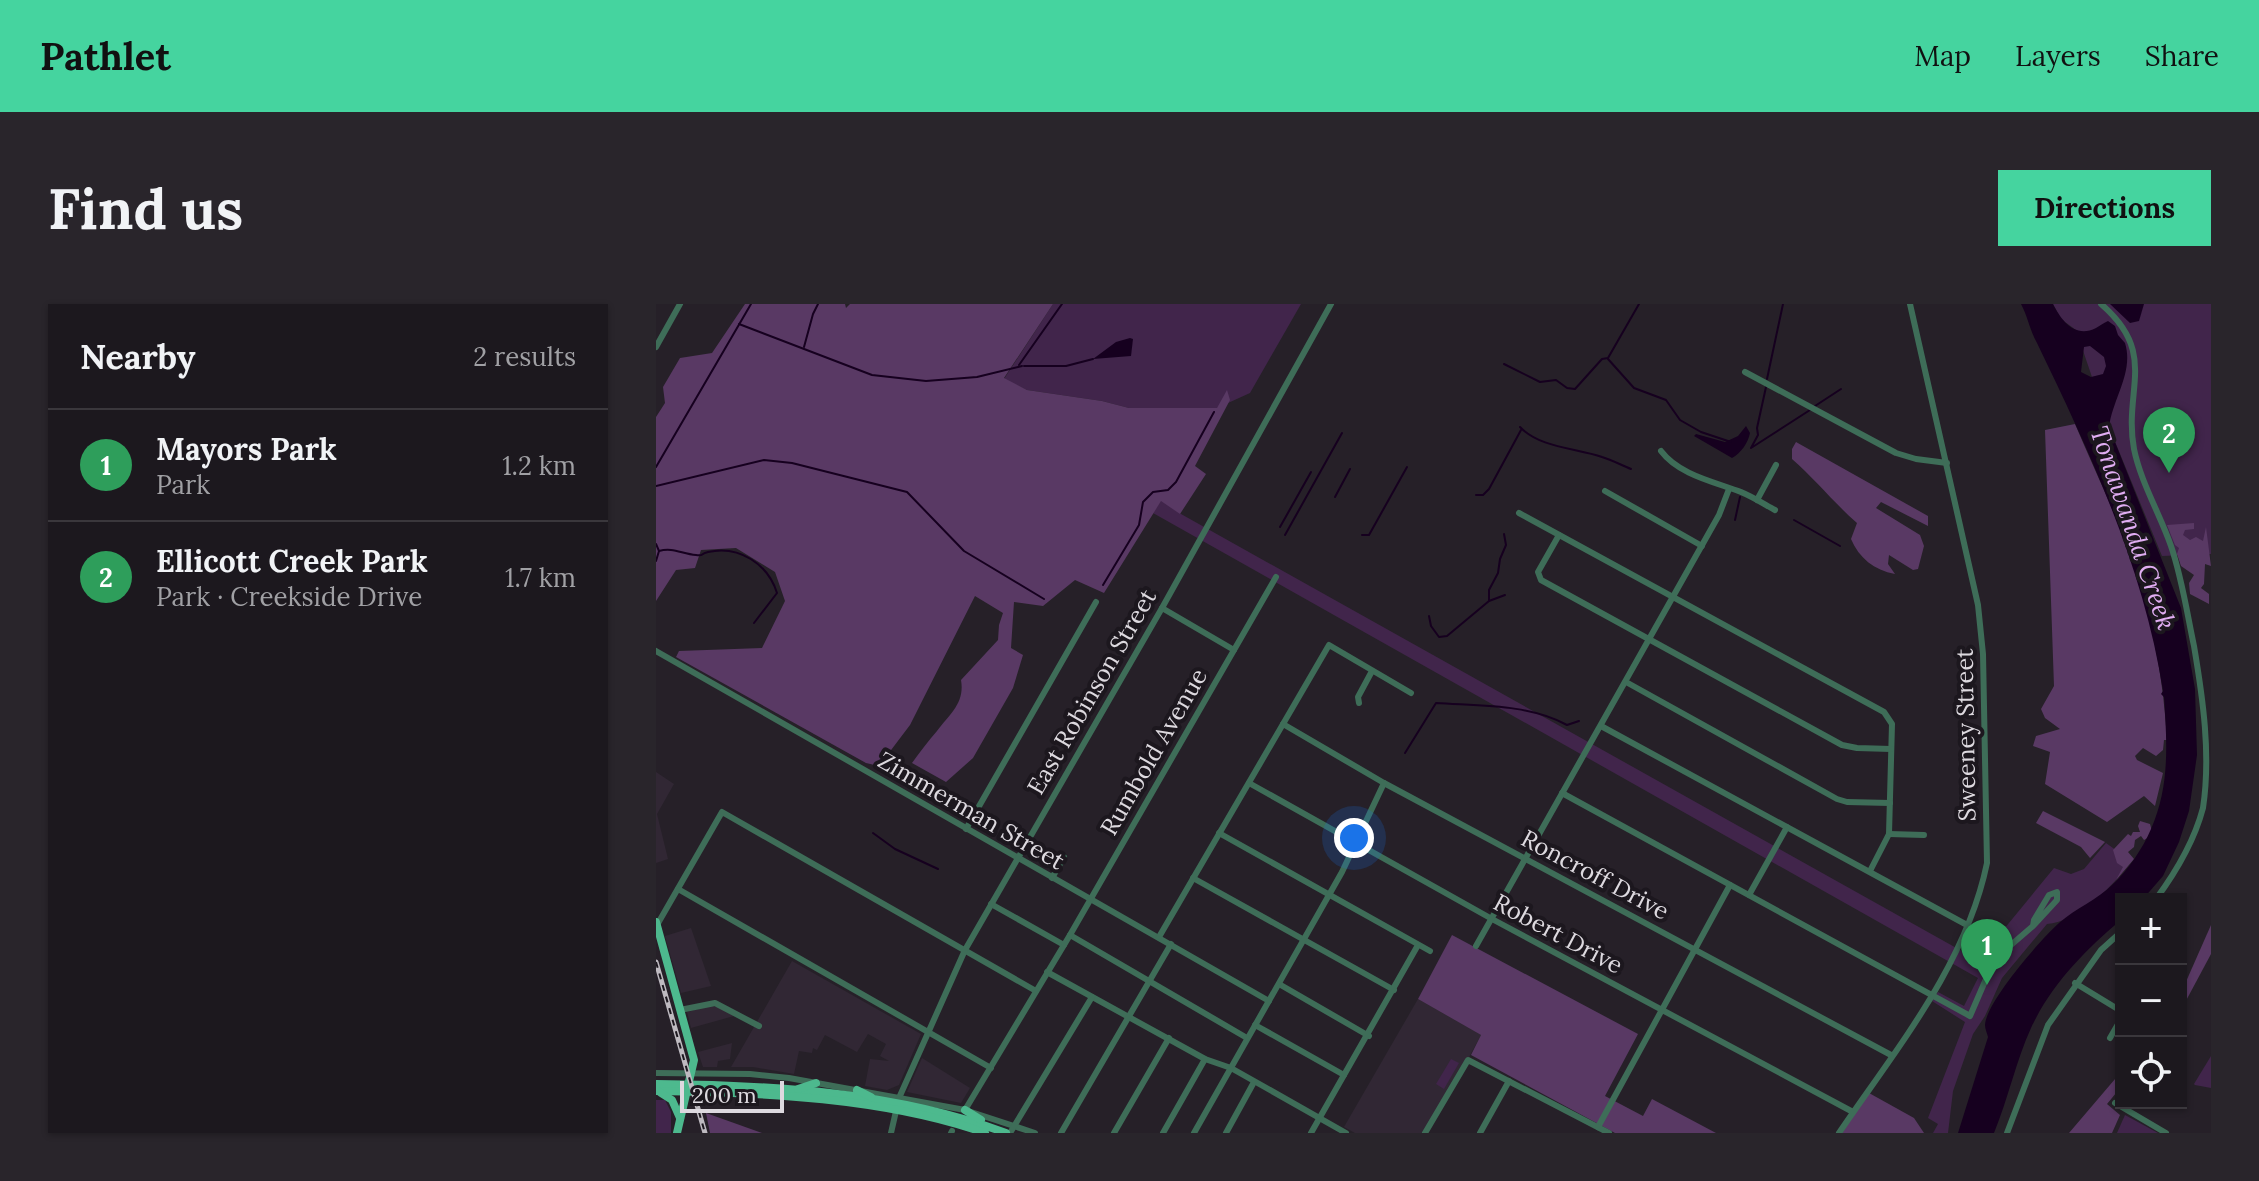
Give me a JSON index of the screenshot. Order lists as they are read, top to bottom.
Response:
{
  "streets": {
    "street": [
      "East Robinson Street",
      "Sweeney Street",
      "Rumbold Avenue",
      "Zimmerman Street",
      "Roncroff Drive",
      "Robert Drive"
    ]
  },
  "crossings": [
    ["East Robinson Street", "Zimmerman Street"],
    ["Sweeney Street", "Roncroff Drive"],
    ["Sweeney Street", "Robert Drive"],
    ["Rumbold Avenue", "Zimmerman Street"]
  ],
  "water": ["Tonawanda Creek"],
  "scale_bar": "200 m",
  "page": {
    "header": "Pathlet",
    "nav": ["Map", "Layers", "Share"],
    "buttons": "Directions",
    "title": "Find us",
    "heading": ["Nearby", "2 results"],
    "pins": ["2", "1"],
    "list": [
      {
        "mark": "1",
        "name": "Mayors Park",
        "note": "Park",
        "value": "1.2 km"
      },
      {
        "mark": "2",
        "name": "Ellicott Creek Park",
        "note": "Park · Creekside Drive",
        "value": "1.7 km"
      }
    ],
    "map_buttons": ["+", "−"],
    "scale": "200 m"
  }
}
